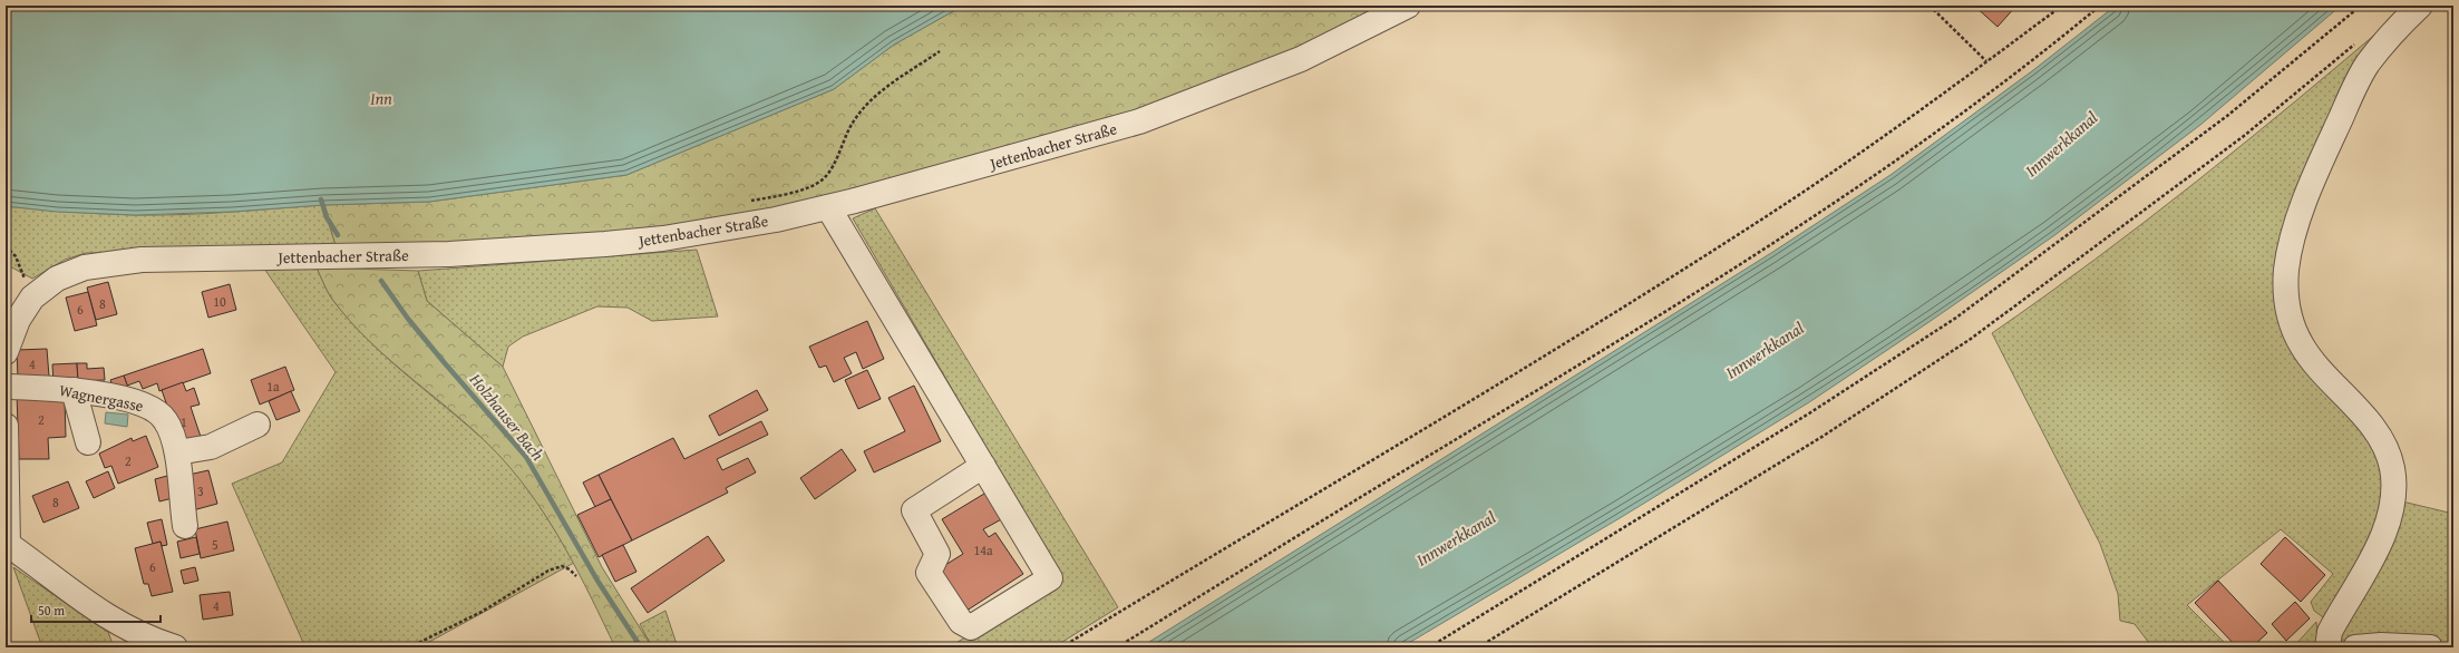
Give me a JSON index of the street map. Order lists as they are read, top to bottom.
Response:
{
  "streets": {
    "street": ["Jettenbacher Straße", "Wagnergasse"]
  },
  "water": ["Inn", "Innwerkkanal", "Holzhauser Bach"],
  "house_numbers": [
    "10",
    "8",
    "6",
    "4",
    "1a",
    "2",
    "1",
    "2",
    "3",
    "8",
    "5",
    "14a",
    "6",
    "4"
  ],
  "scale_bar": "50 m"
}
